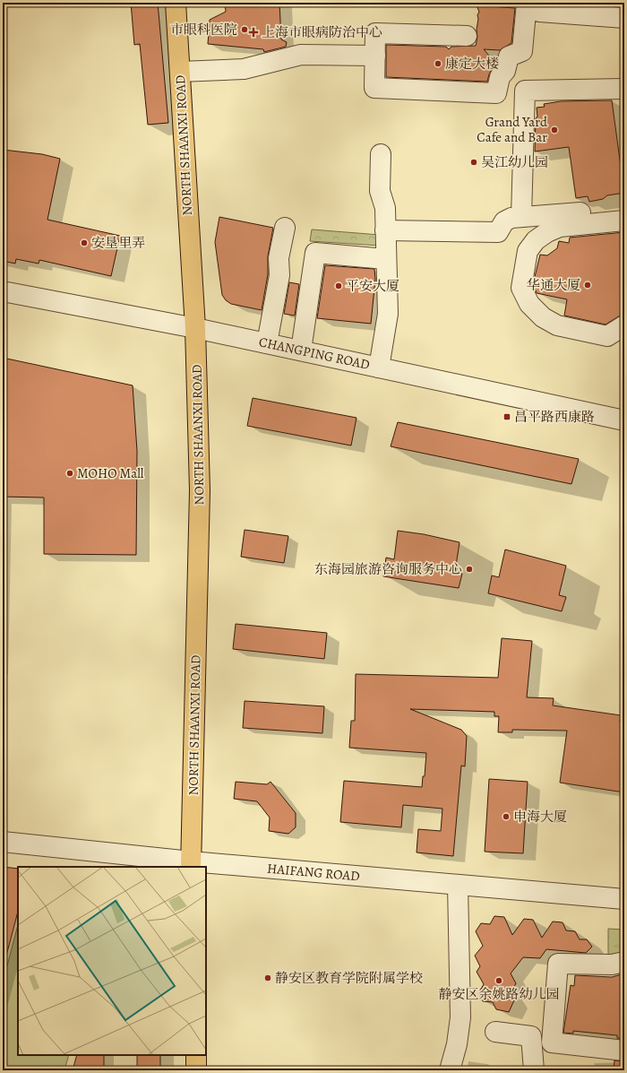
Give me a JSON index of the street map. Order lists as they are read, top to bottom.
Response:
{
  "streets": {
    "main road": ["NORTH SHAANXI ROAD"],
    "street": ["CHANGPING ROAD", "HAIFANG ROAD"]
  },
  "crossings": [
    ["NORTH SHAANXI ROAD", "CHANGPING ROAD"],
    ["NORTH SHAANXI ROAD", "HAIFANG ROAD"]
  ],
  "places": {
    "other": [
      "市眼科医院",
      "康定大楼",
      "Grand Yard Cafe and Bar",
      "吴江幼儿园",
      "安垦里弄",
      "华通大厦",
      "平安大厦",
      "MOHO Mall",
      "东海园旅游咨询服务中心",
      "申海大厦",
      "静安区教育学院附属学校",
      "静安区余姚路幼儿园"
    ],
    "health": ["上海市眼病防治中心"],
    "transit": ["昌平路西康路"]
  }
}
